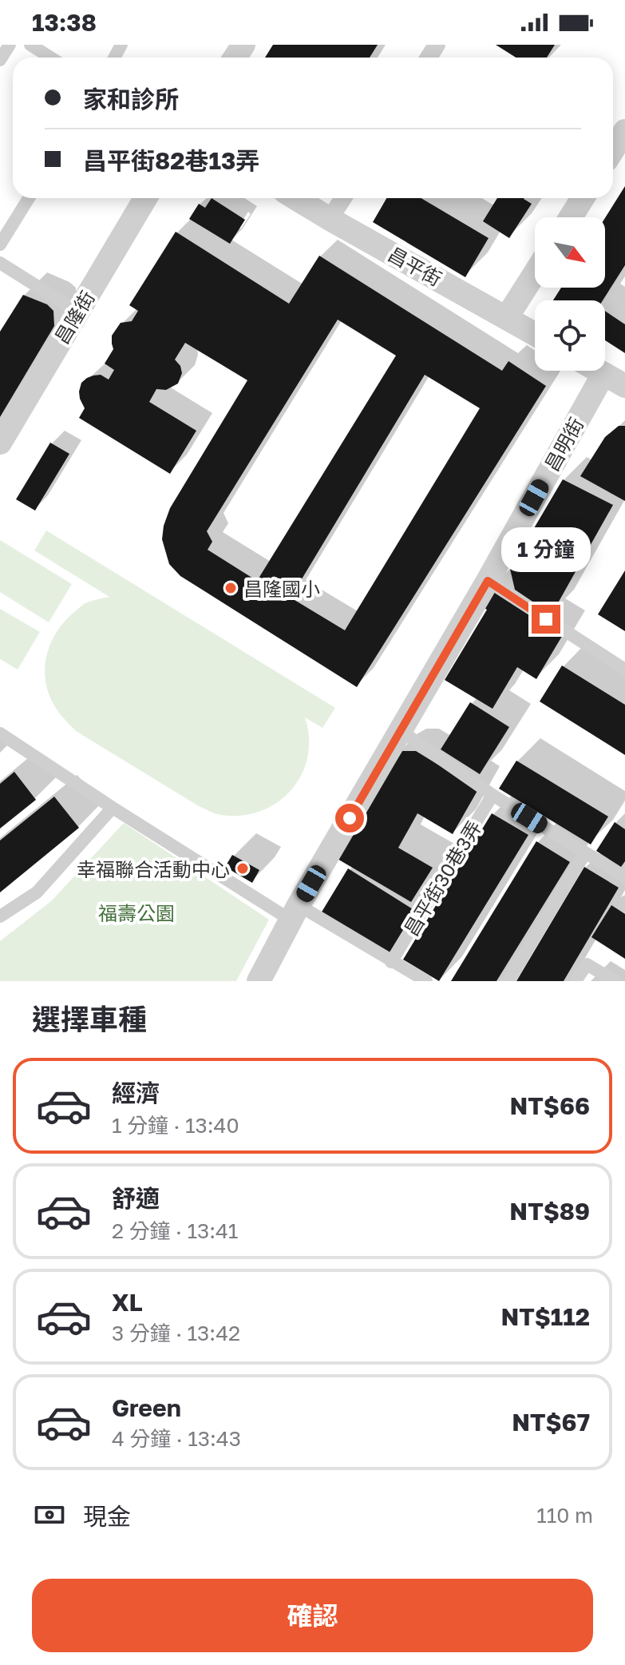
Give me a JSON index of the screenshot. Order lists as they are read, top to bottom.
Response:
{
  "streets": {
    "street": ["昌平街", "昌隆街", "昌明街"],
    "lane": ["昌平街30巷3弄"]
  },
  "parks": ["福壽公園"],
  "places": ["昌隆國小", "幸福聯合活動中心"],
  "north": "bottom right",
  "page": {
    "status": "13:38",
    "banner": ["家和診所", "昌平街82巷13弄"],
    "bubble": "1 分鐘",
    "heading": "選擇車種",
    "list": [
      {
        "name": "經濟",
        "note": "1 分鐘 · 13:40",
        "value": "NT$66"
      },
      {
        "name": "舒適",
        "note": "2 分鐘 · 13:41",
        "value": "NT$89"
      },
      {
        "name": "XL",
        "note": "3 分鐘 · 13:42",
        "value": "NT$112"
      },
      {
        "name": "Green",
        "note": "4 分鐘 · 13:43",
        "value": "NT$67"
      }
    ],
    "pay": ["現金", "110 m"],
    "buttons": "確認"
  }
}
